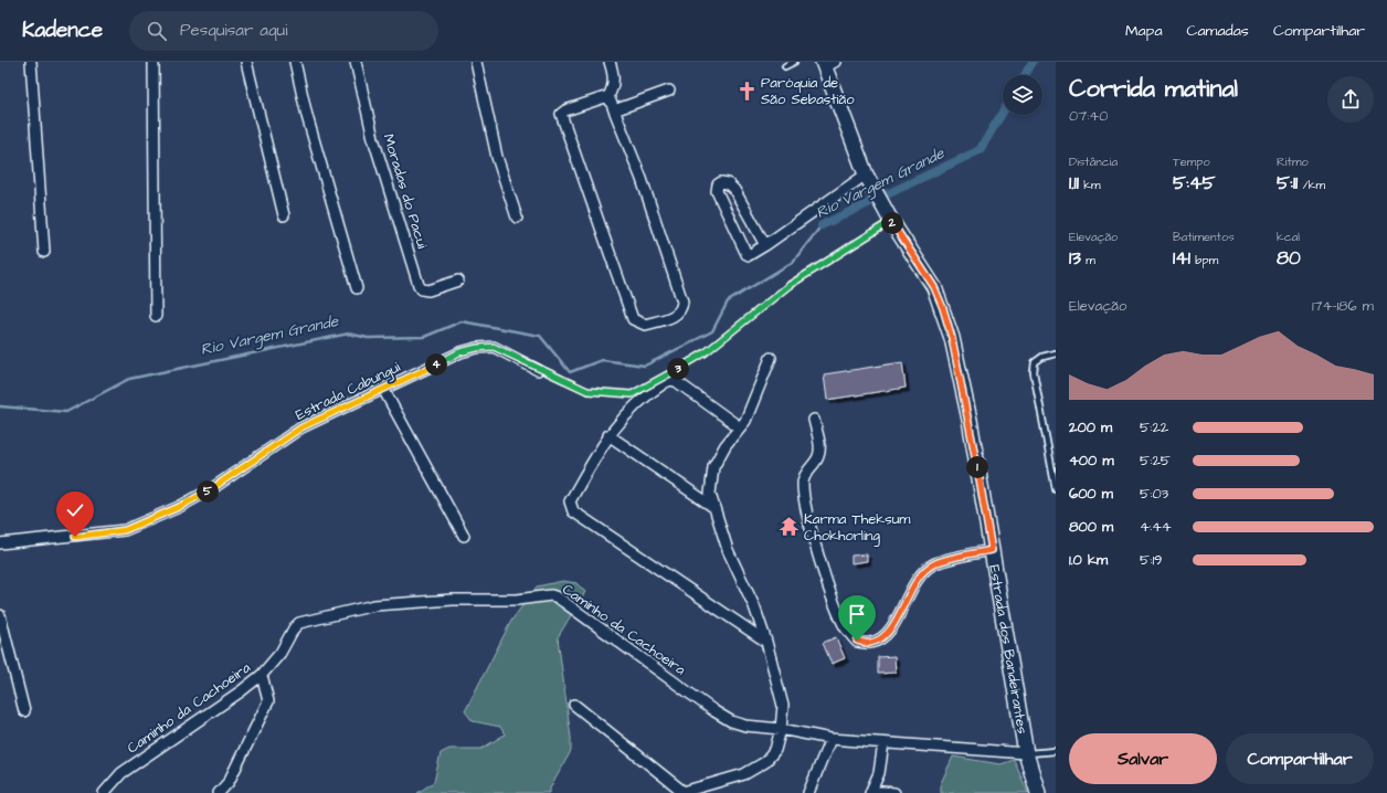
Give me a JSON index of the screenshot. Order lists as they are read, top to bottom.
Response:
{
  "streets": {
    "main road": ["Estrada dos Bandeirantes"],
    "street": ["Moradas do Pacui", "Estrada Cabungui", "Caminho da Cachoeira"]
  },
  "crossings": [
    ["Caminho da Cachoeira", "Estrada dos Bandeirantes"]
  ],
  "water": ["Rio Vargem Grande"],
  "places": {
    "church": ["Paróquia de São Sebastião"],
    "temple": ["Karma Theksum Chokhorling"]
  },
  "page": {
    "header": "Kadence",
    "search": "Pesquisar aqui",
    "nav": ["Mapa", "Camadas", "Compartilhar"],
    "heading": ["Corrida matinal", "07:40"],
    "stats": [
      ["Distância", "1.11 km"],
      ["Tempo", "5:45"],
      ["Ritmo", "5:11 /km"],
      ["Elevação", "13 m"],
      ["Batimentos", "141 bpm"],
      ["kcal", "80"]
    ],
    "pins": [
      "2",
      "4",
      "3",
      "1",
      "5"
    ],
    "chart": ["Elevação", "174–186 m"],
    "list": [
      {
        "name": "200 m",
        "note": "5:22"
      },
      {
        "name": "400 m",
        "note": "5:25"
      },
      {
        "name": "600 m",
        "note": "5:03"
      },
      {
        "name": "800 m",
        "note": "4:44"
      },
      {
        "name": "1.0 km",
        "note": "5:19"
      }
    ],
    "buttons": ["Salvar", "Compartilhar"]
  }
}
